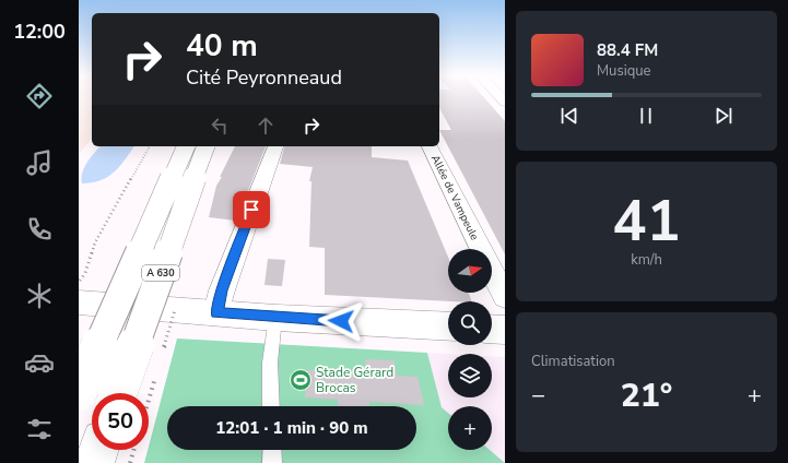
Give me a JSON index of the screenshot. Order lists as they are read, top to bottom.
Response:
{
  "streets": {
    "main road": ["A 630"],
    "street": ["Allée de Vampeule"]
  },
  "places": {
    "sports": ["Stade Gérard Brocas"]
  },
  "north": "right",
  "page": {
    "tabs": "12:00",
    "turn": ["40 m", "Cité Peyronneaud"],
    "song": ["88.4 FM", "Musique"],
    "tile": [
      ["41", "km/h"],
      "Climatisation"
    ],
    "map_buttons": "+",
    "heat": ["−", "21°", "+"],
    "limit": "50",
    "trip": "12:01 · 1 min · 90 m"
  }
}
